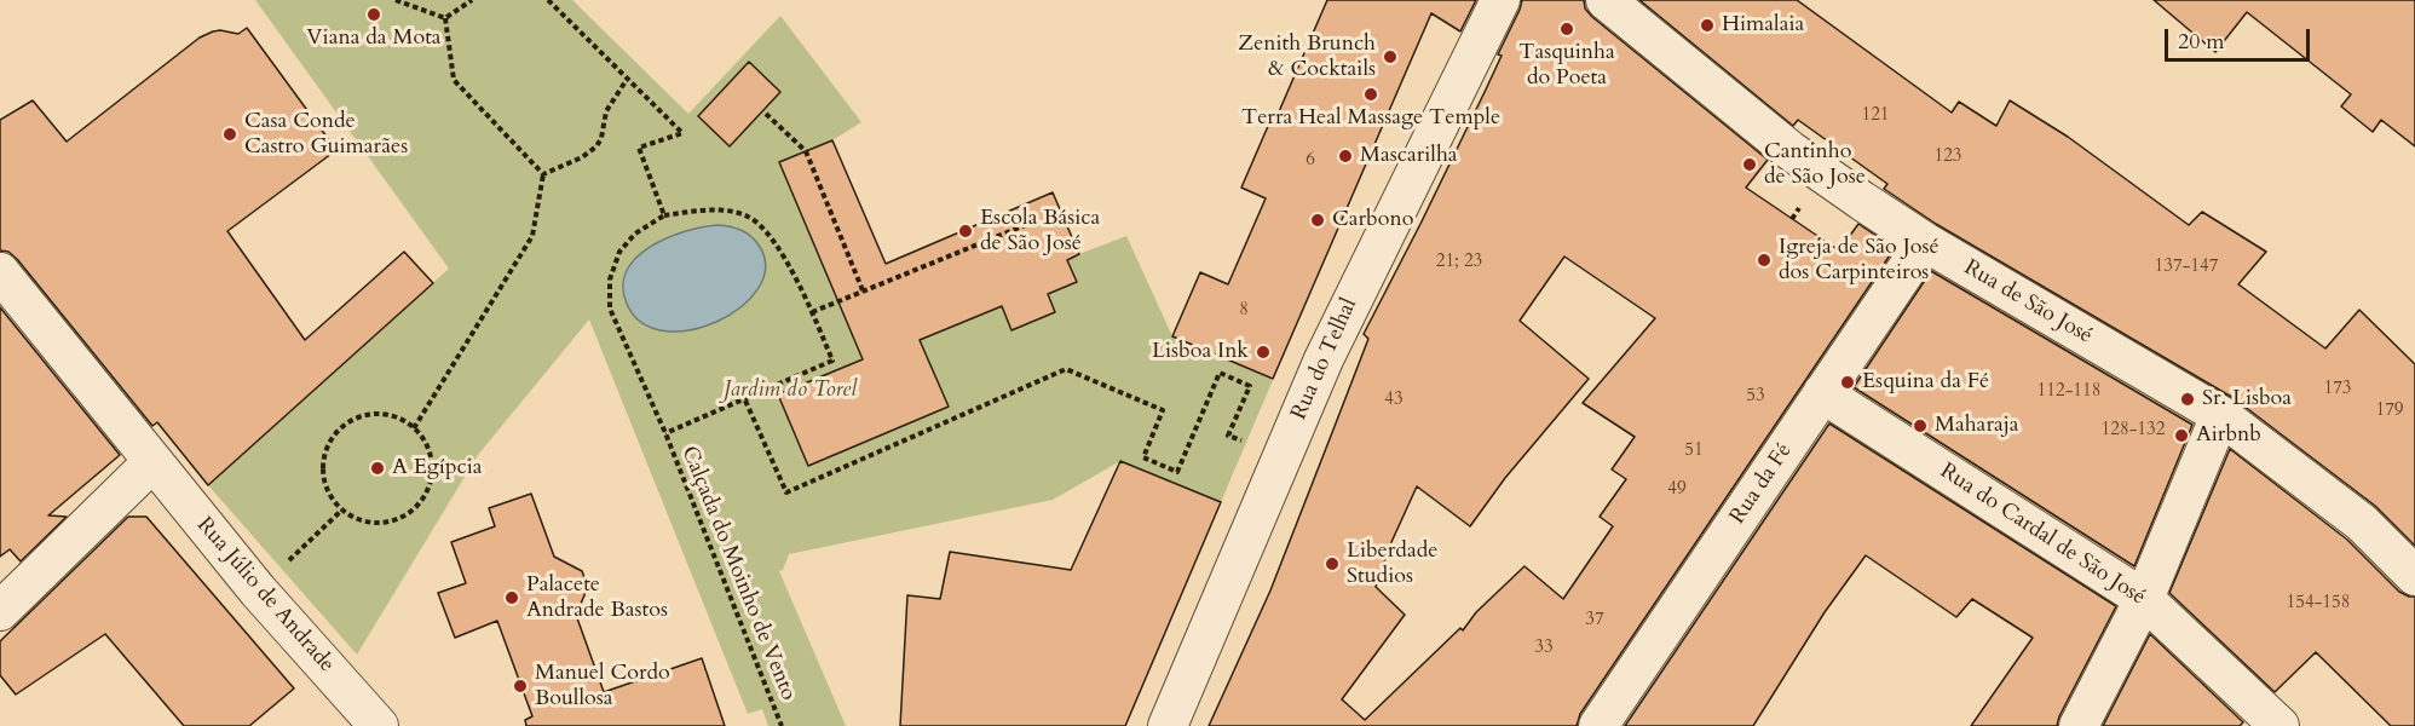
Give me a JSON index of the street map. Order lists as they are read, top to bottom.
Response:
{
  "streets": {
    "street": [
      "Rua de São José",
      "Rua do Telhal",
      "Rua da Fé",
      "Rua do Cardal de São José",
      "Rua Júlio de Andrade"
    ],
    "path": ["Calçada do Moinho de Vento"]
  },
  "crossings": [
    ["Rua de São José", "Rua da Fé"],
    ["Rua da Fé", "Rua do Cardal de São José"]
  ],
  "parks": ["Jardim do Torel"],
  "places": [
    "Viana da Mota",
    "Himalaia",
    "Tasquinha do Poeta",
    "Zenith Brunch & Cocktails",
    "Terra Heal Massage Temple",
    "Casa Conde Castro Guimarães",
    "Mascarilha",
    "Cantinho de São Jose",
    "Carbono",
    "Escola Básica de São José",
    "Igreja de São José dos Carpinteiros",
    "Lisboa Ink",
    "Esquina da Fé",
    "Sr. Lisboa",
    "Maharaja",
    "Airbnb",
    "A Egípcia",
    "Liberdade Studios",
    "Palacete Andrade Bastos",
    "Manuel Cordo Boullosa"
  ],
  "house_numbers": [
    "121",
    "123",
    "6",
    "21; 23",
    "137-147",
    "8",
    "173",
    "112-118",
    "53",
    "43",
    "179",
    "128-132",
    "51",
    "49",
    "154-158",
    "37",
    "33"
  ],
  "scale_bar": "20 m"
}
